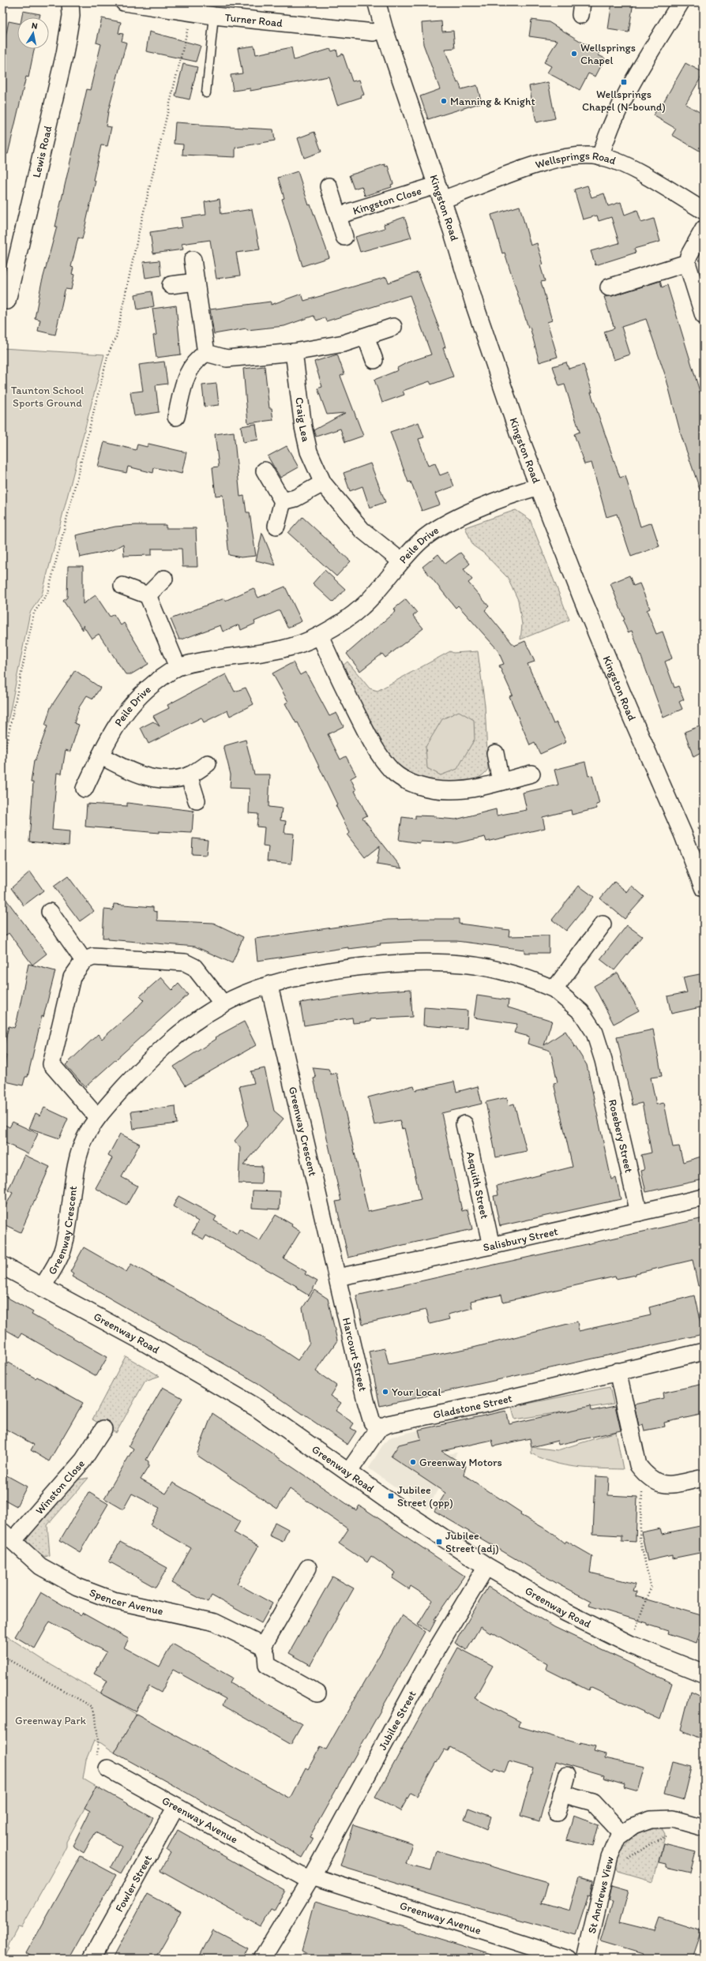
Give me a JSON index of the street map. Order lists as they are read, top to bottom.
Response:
{
  "streets": {
    "street": [
      "Turner Road",
      "Lewis Road",
      "Wellsprings Road",
      "Kingston Close",
      "Kingston Road",
      "Craig Lea",
      "Peile Drive",
      "Greenway Crescent",
      "Rosebery Street",
      "Asquith Street",
      "Salisbury Street",
      "Greenway Road",
      "Harcourt Street",
      "Gladstone Street",
      "Winston Close",
      "Spencer Avenue",
      "Jubilee Street",
      "Greenway Avenue",
      "Fowler Street",
      "St Andrews View"
    ]
  },
  "crossings": [
    ["Turner Road", "Kingston Road"],
    ["Wellsprings Road", "Kingston Close"],
    ["Wellsprings Road", "Kingston Road"],
    ["Kingston Close", "Kingston Road"],
    ["Kingston Road", "Peile Drive"],
    ["Craig Lea", "Peile Drive"],
    ["Greenway Crescent", "Rosebery Street"],
    ["Greenway Crescent", "Salisbury Street"],
    ["Greenway Crescent", "Greenway Road"],
    ["Greenway Crescent", "Harcourt Street"],
    ["Rosebery Street", "Salisbury Street"],
    ["Asquith Street", "Salisbury Street"],
    ["Salisbury Street", "Harcourt Street"],
    ["Greenway Road", "Jubilee Street"],
    ["Harcourt Street", "Gladstone Street"],
    ["Winston Close", "Spencer Avenue"],
    ["Jubilee Street", "Greenway Avenue"],
    ["Greenway Avenue", "Fowler Street"]
  ],
  "parks": ["Taunton School Sports Ground", "Greenway Park"],
  "places": {
    "other": [
      "Wellsprings Chapel",
      "Manning & Knight",
      "Your Local",
      "Greenway Motors"
    ],
    "transit": ["Wellsprings Chapel (N-bound)", "Jubilee Street (opp)", "Jubilee Street (adj)"]
  },
  "north": "top"
}
